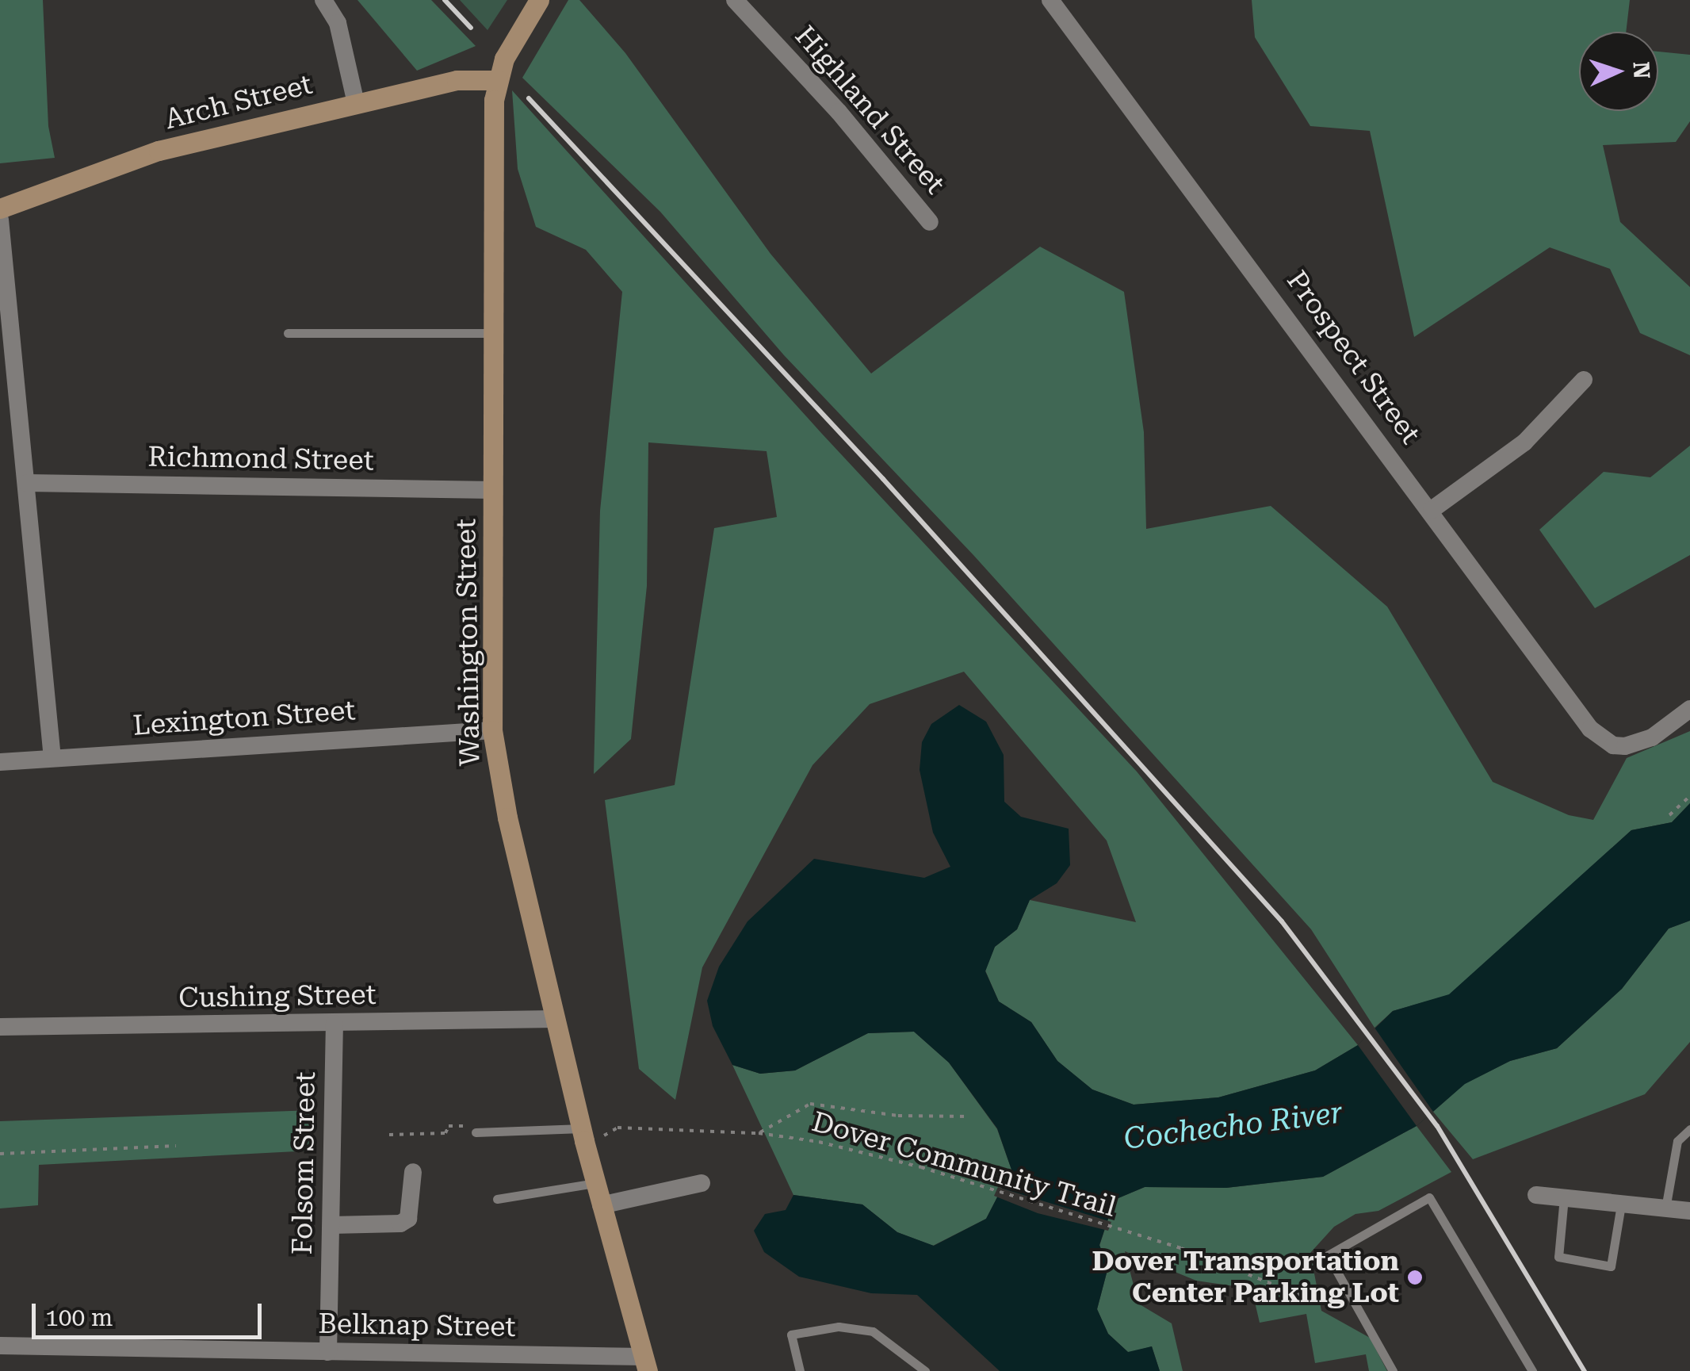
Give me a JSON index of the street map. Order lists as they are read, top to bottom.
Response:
{
  "streets": {
    "street": [
      "Arch Street",
      "Highland Street",
      "Prospect Street",
      "Richmond Street",
      "Washington Street",
      "Lexington Street",
      "Cushing Street",
      "Folsom Street",
      "Belknap Street"
    ],
    "path": ["Dover Community Trail"]
  },
  "crossings": [
    ["Arch Street", "Washington Street"],
    ["Richmond Street", "Washington Street"],
    ["Washington Street", "Lexington Street"],
    ["Washington Street", "Cushing Street"],
    ["Washington Street", "Belknap Street"],
    ["Cushing Street", "Folsom Street"],
    ["Folsom Street", "Belknap Street"]
  ],
  "water": ["Cochecho River"],
  "places": ["Dover Transportation Center Parking Lot"],
  "scale_bar": "100 m",
  "north": "right"
}
